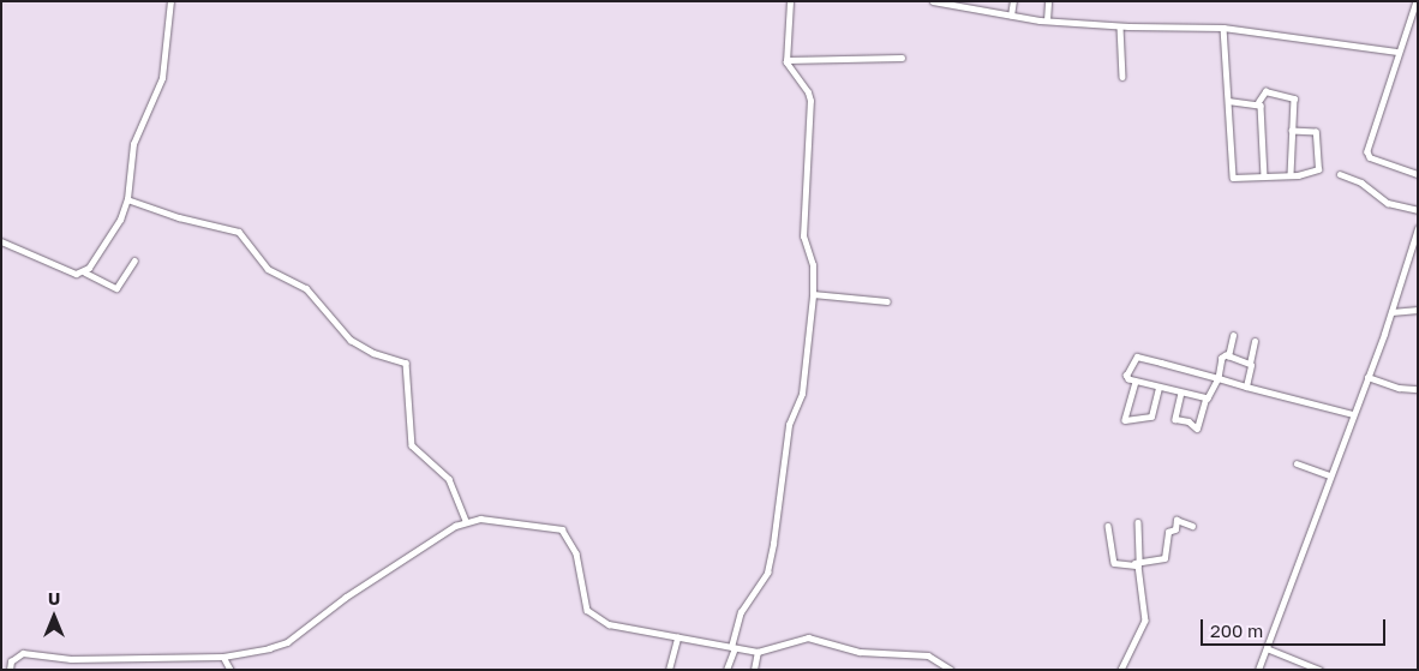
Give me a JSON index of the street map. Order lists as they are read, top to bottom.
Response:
{
  "scale_bar": "200 m",
  "north": "top"
}
